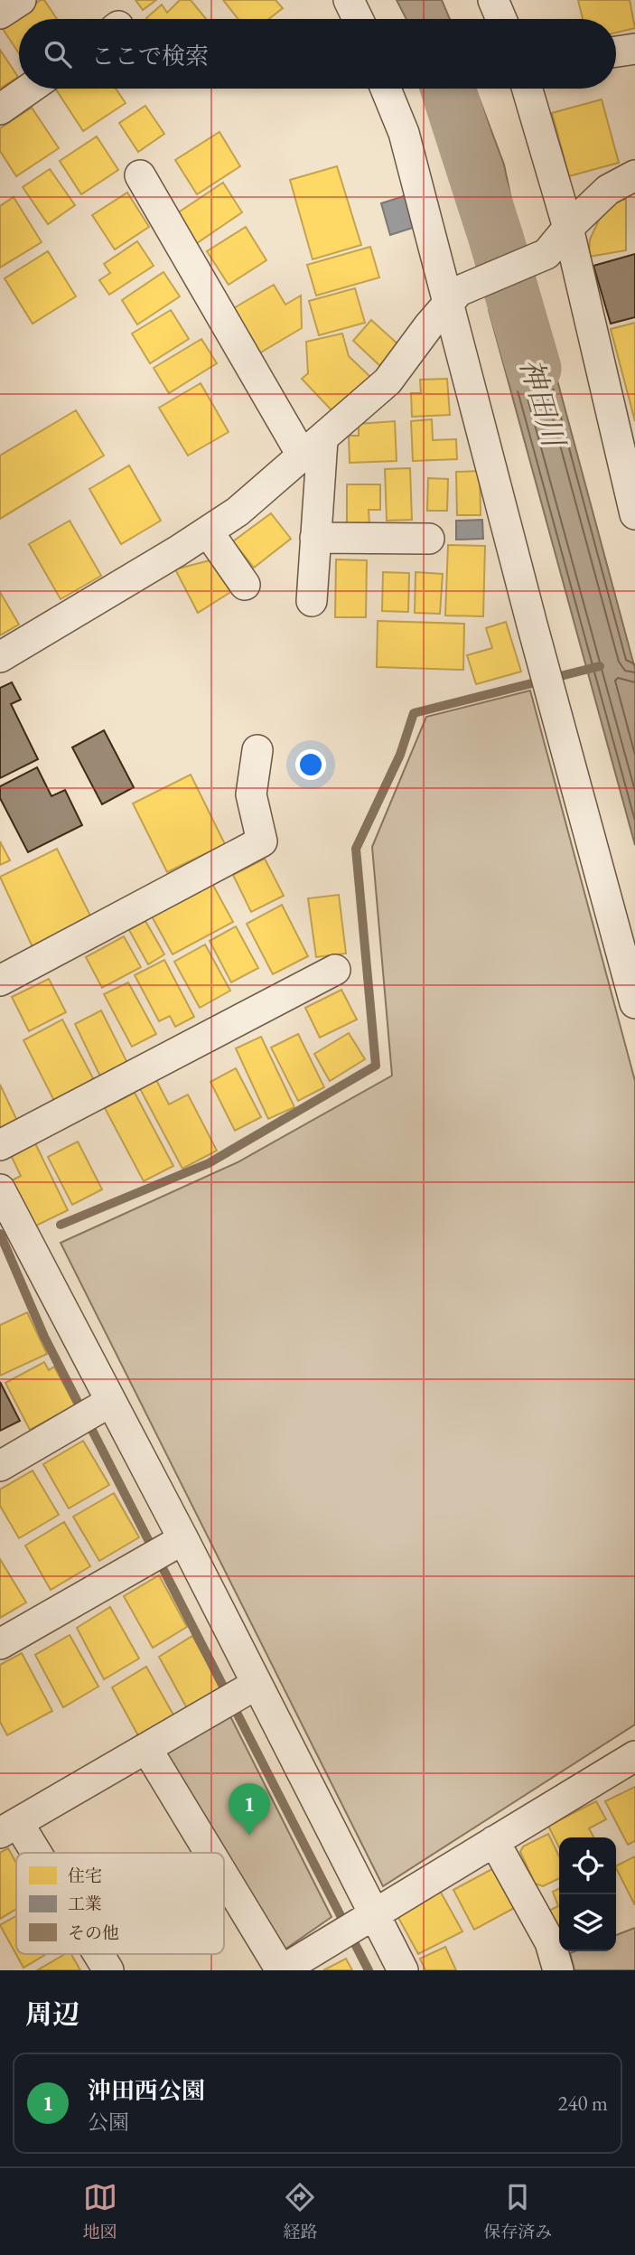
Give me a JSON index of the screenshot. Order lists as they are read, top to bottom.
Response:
{
  "water": ["神田川"],
  "legend": ["住宅", "工業", "その他"],
  "page": {
    "search": "ここで検索",
    "pins": "1",
    "heading": "周辺",
    "list": [
      {
        "mark": "1",
        "name": "沖田西公園",
        "note": "公園",
        "value": "240 m"
      }
    ],
    "nav": ["地図", "経路", "保存済み"]
  }
}
